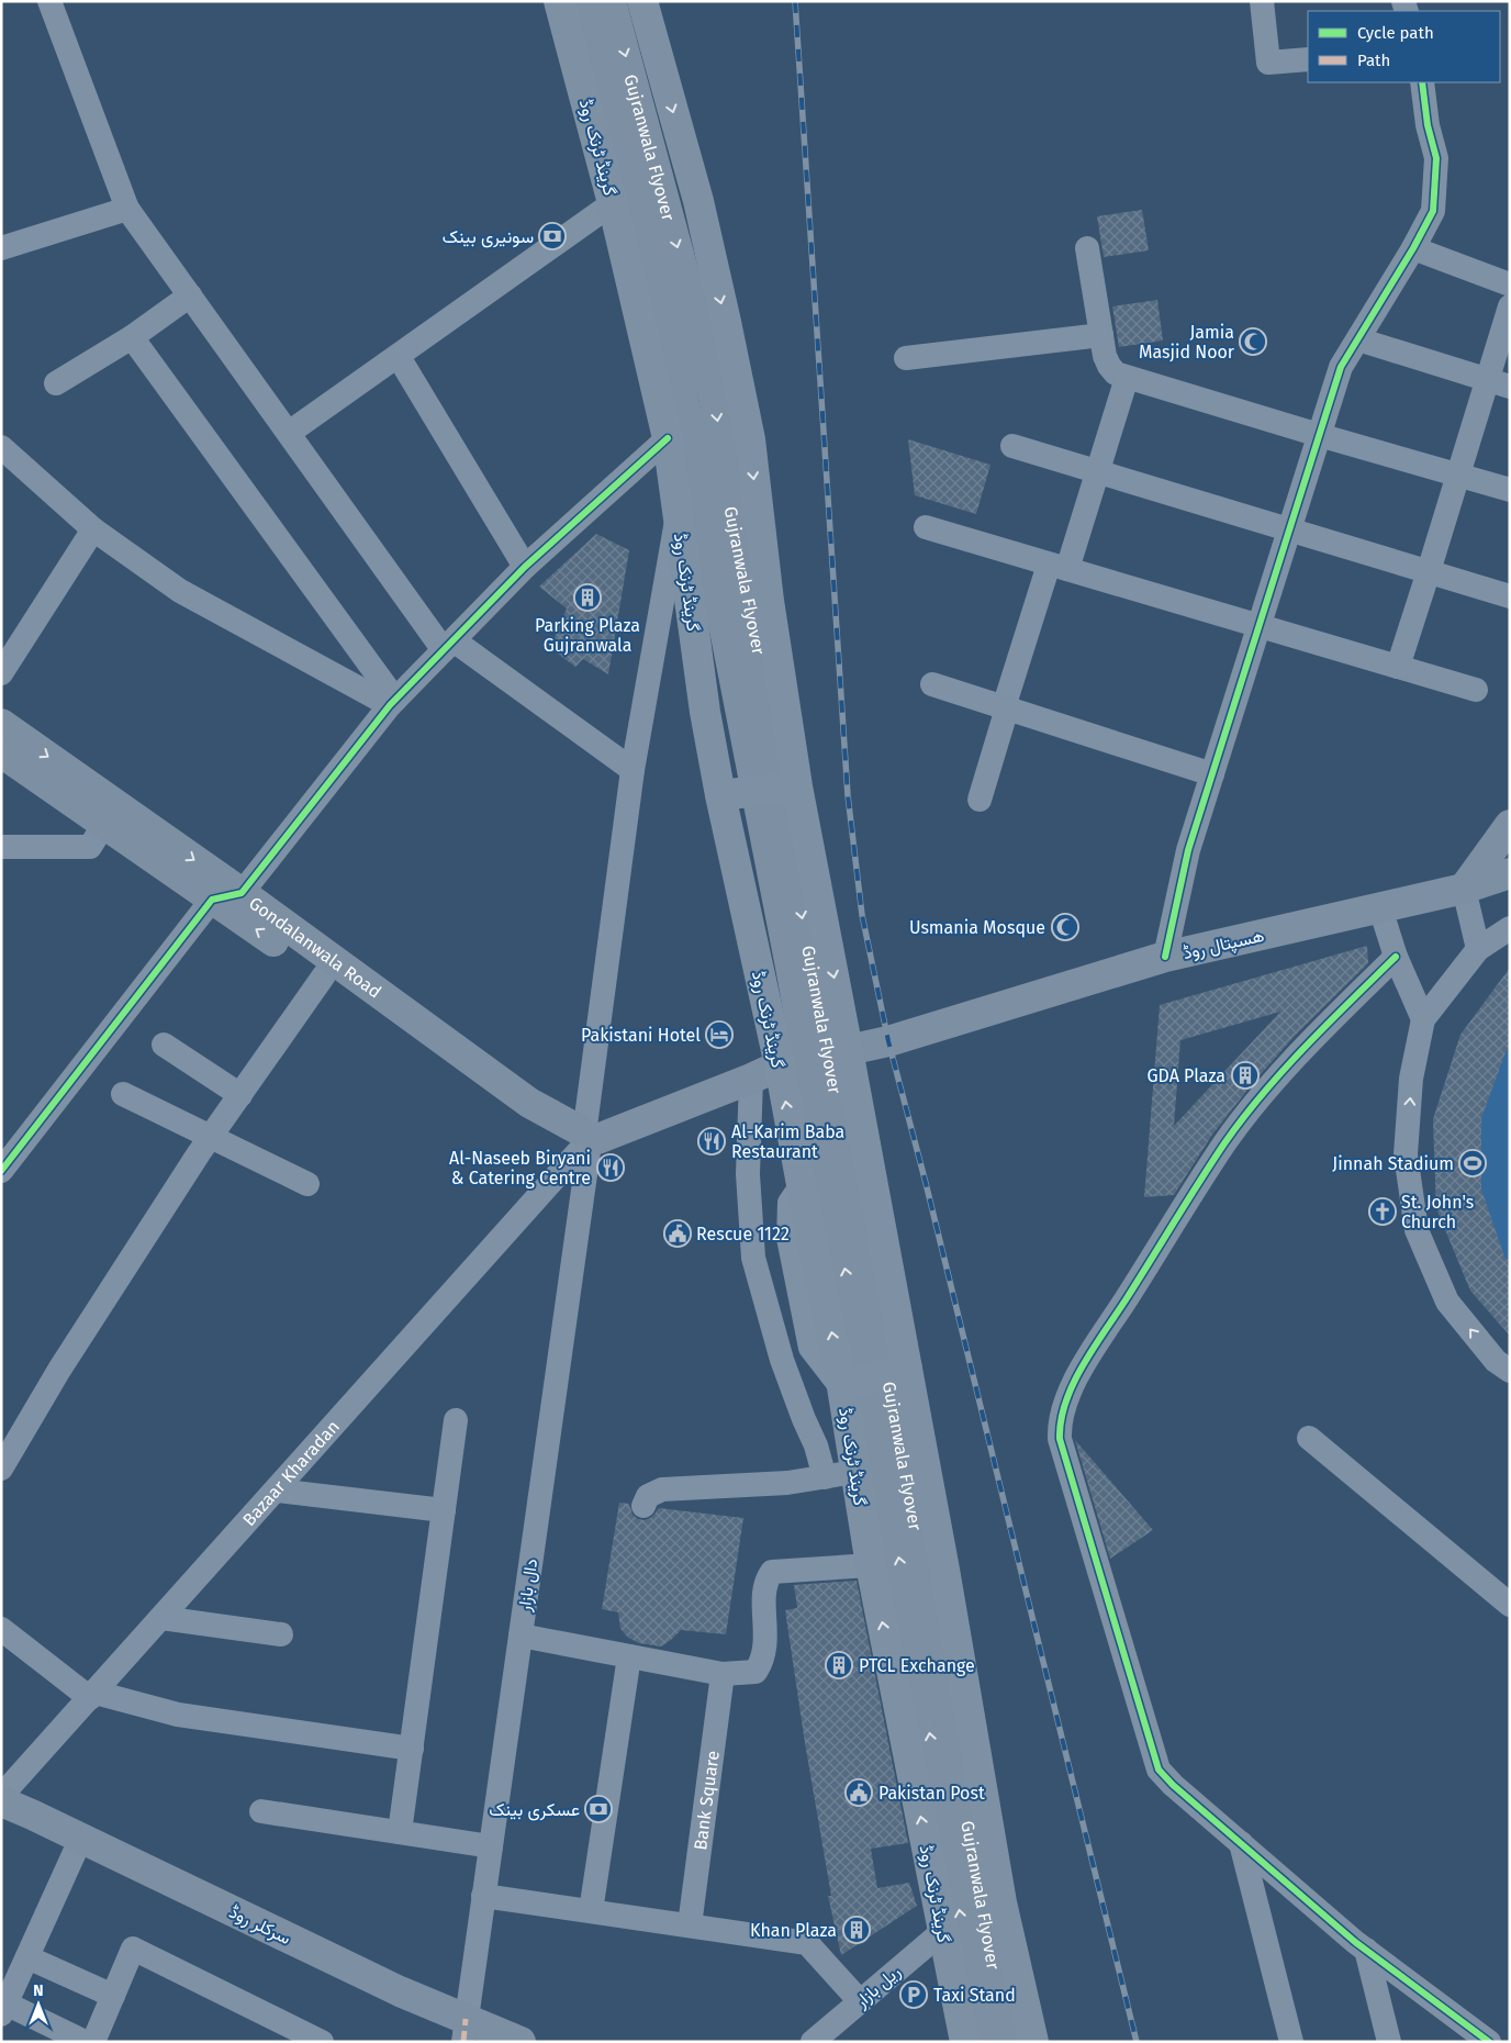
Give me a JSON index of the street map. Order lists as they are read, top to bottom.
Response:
{
  "streets": {
    "highway": ["گرینڈ ٹرنک روڈ"],
    "main road": [
      "Gujranwala Flyover",
      "ھسپتال روڈ",
      "Gondalanwala Road",
      "سرکلر روڈ"
    ],
    "street": [
      "Bazaar Kharadan",
      "دال بازار",
      "Bank Square",
      "ریل بازار"
    ]
  },
  "crossings": [
    ["گرینڈ ٹرنک روڈ", "دال بازار"],
    ["گرینڈ ٹرنک روڈ", "ریل بازار"],
    ["Gondalanwala Road", "Bazaar Kharadan"],
    ["Gondalanwala Road", "دال بازار"],
    ["Bazaar Kharadan", "دال بازار"],
    ["دال بازار", "سرکلر روڈ"]
  ],
  "places": {
    "bank": ["سونیری بینک", "عسکری بینک"],
    "mosque": ["Jamia Masjid Noor", "Usmania Mosque"],
    "building": [
      "Parking Plaza Gujranwala",
      "GDA Plaza",
      "PTCL Exchange",
      "Khan Plaza"
    ],
    "hotel": ["Pakistani Hotel"],
    "restaurant": ["Al-Karim Baba Restaurant", "Al-Naseeb Biryani & Catering Centre"],
    "sports": ["Jinnah Stadium"],
    "church": ["St. John's Church"],
    "public building": ["Rescue 1122", "Pakistan Post"],
    "parking": ["Taxi Stand"]
  },
  "legend": ["Cycle path", "Path"],
  "north": "top"
}
